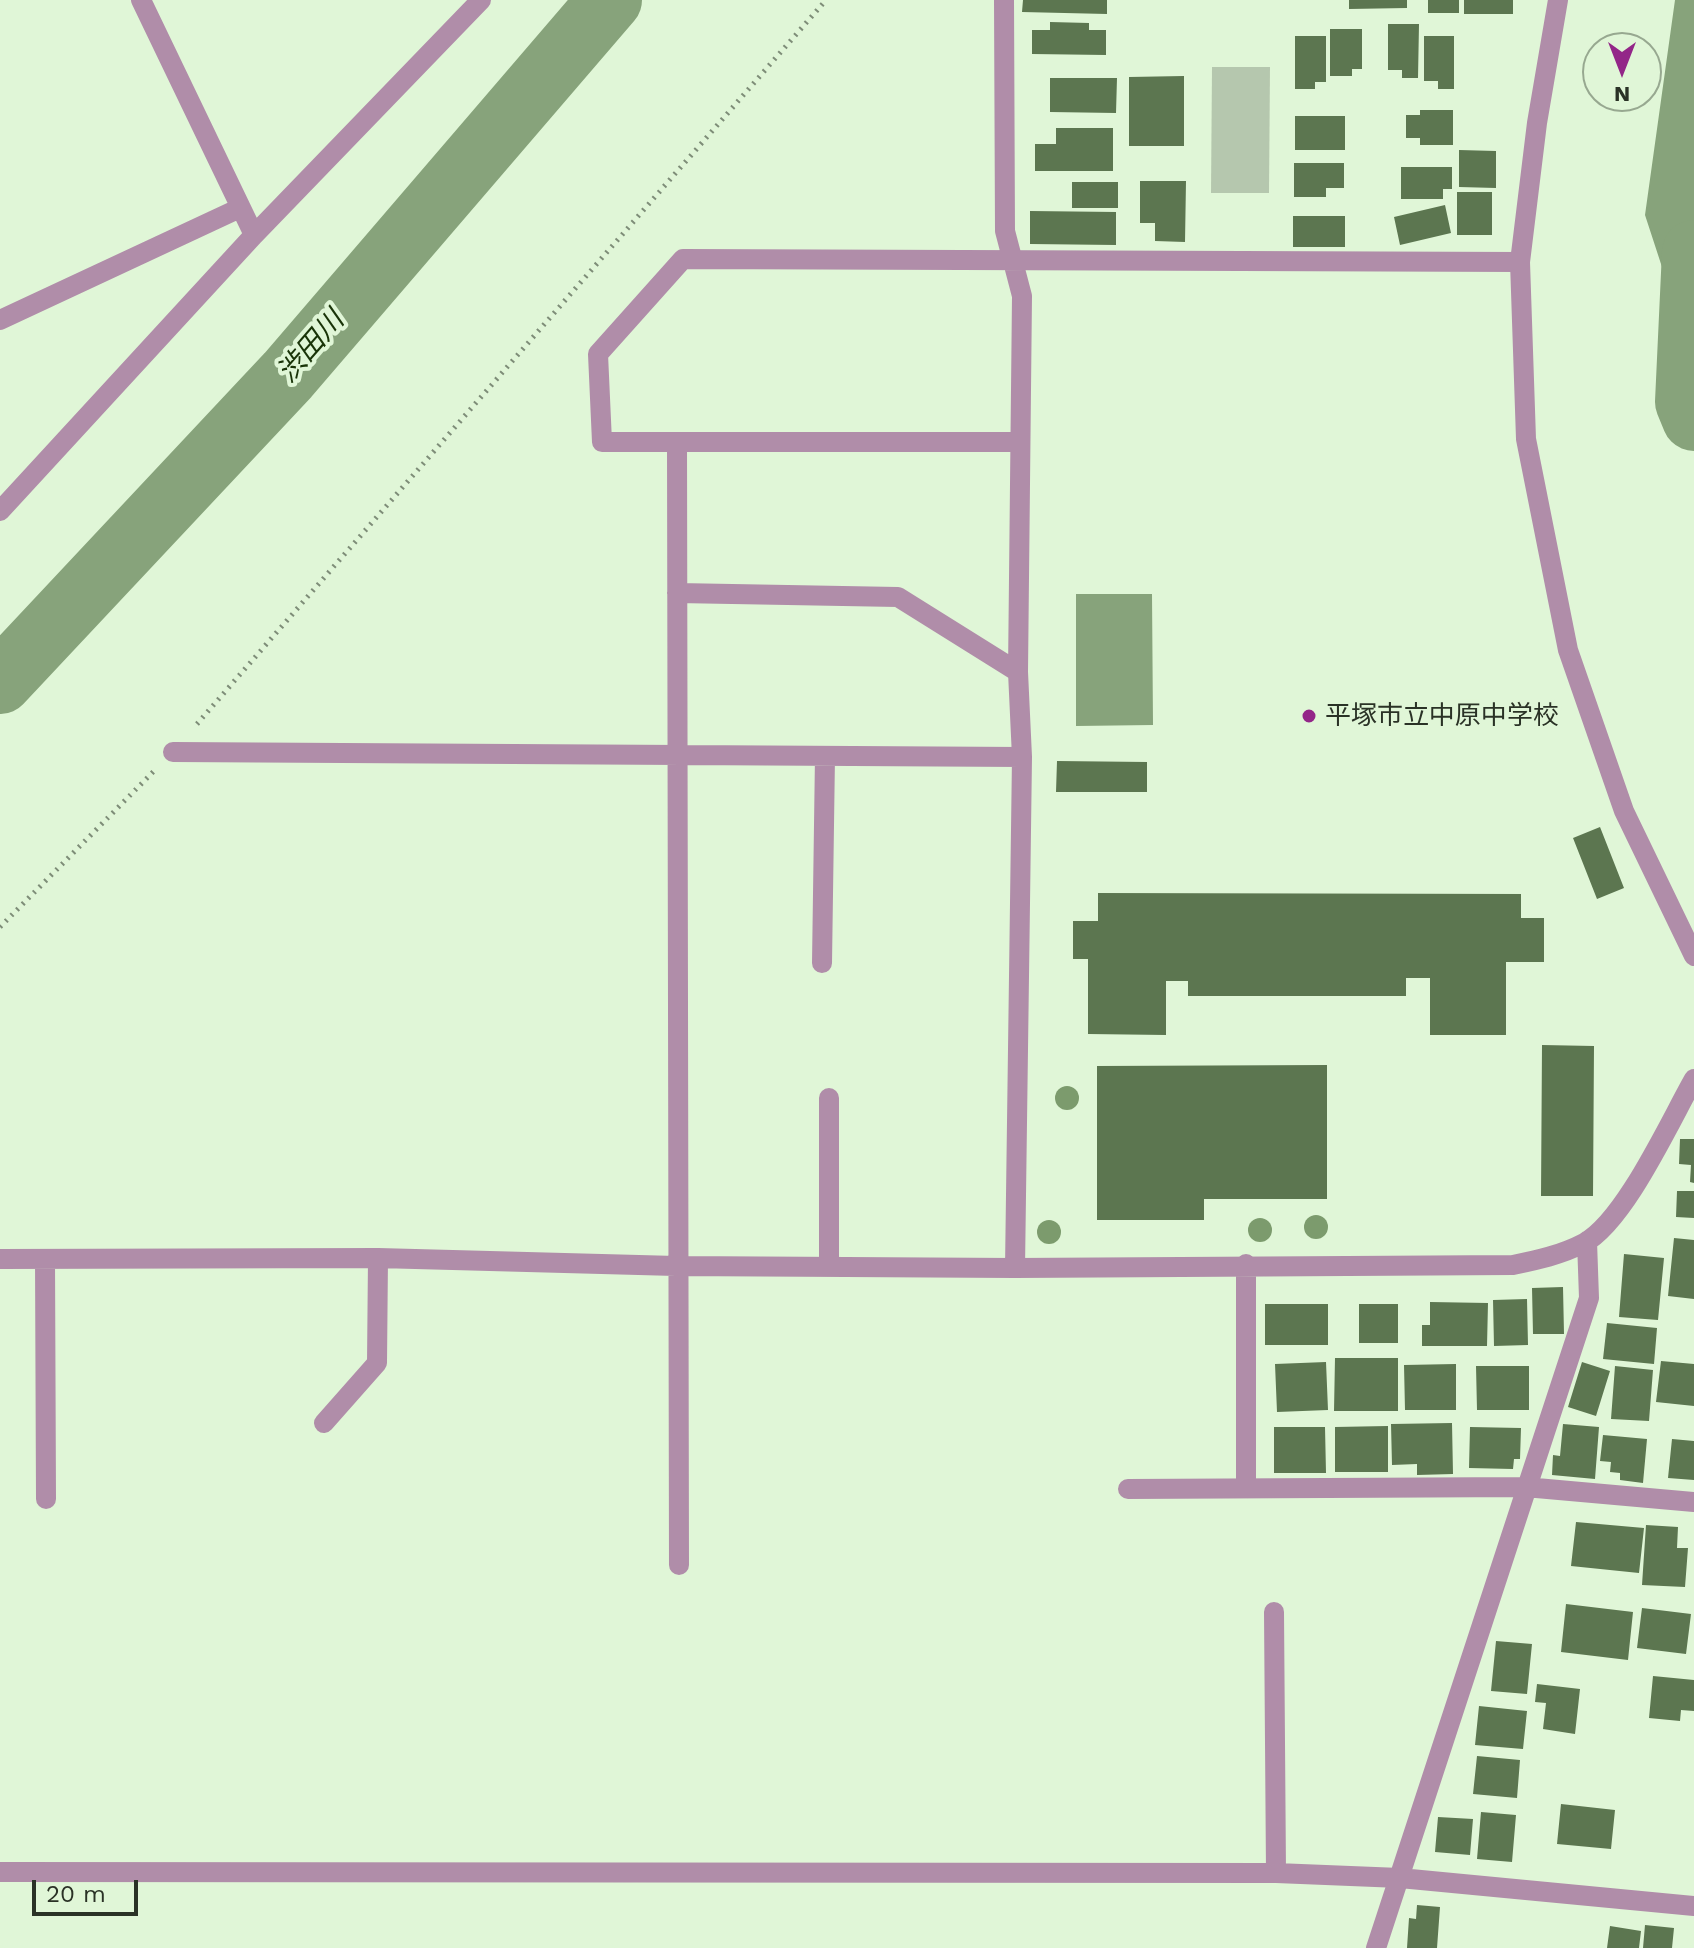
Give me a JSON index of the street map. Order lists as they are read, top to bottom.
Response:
{
  "water": ["渋田川"],
  "places": ["平塚市立中原中学校"],
  "scale_bar": "20 m",
  "north": "bottom"
}
